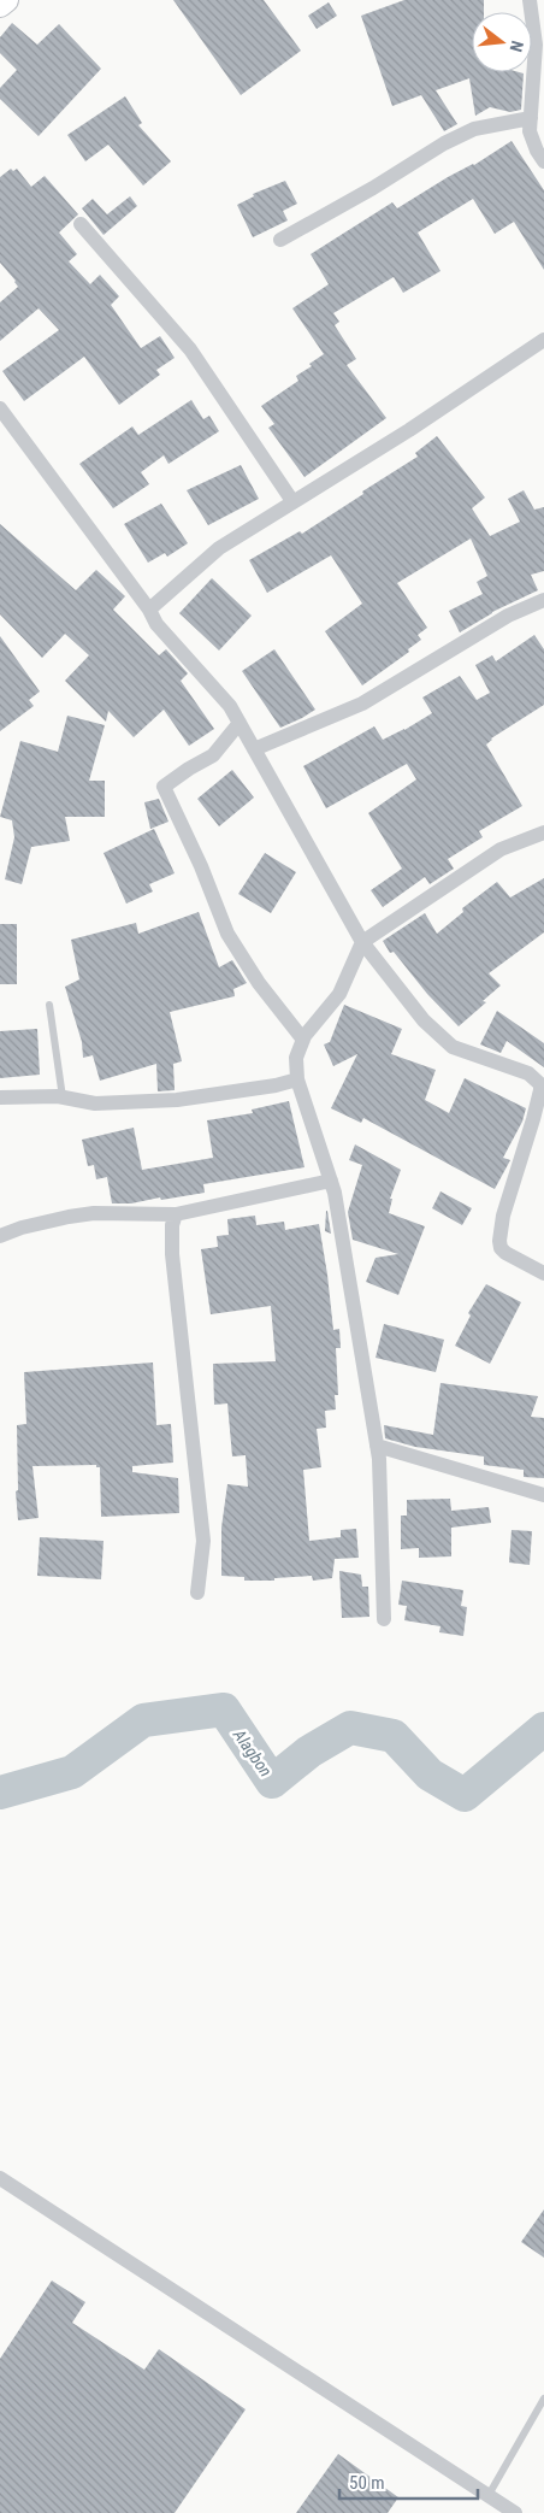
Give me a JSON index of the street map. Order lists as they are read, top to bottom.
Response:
{
  "water": ["Alagbon"],
  "scale_bar": "50 m",
  "north": "right"
}
